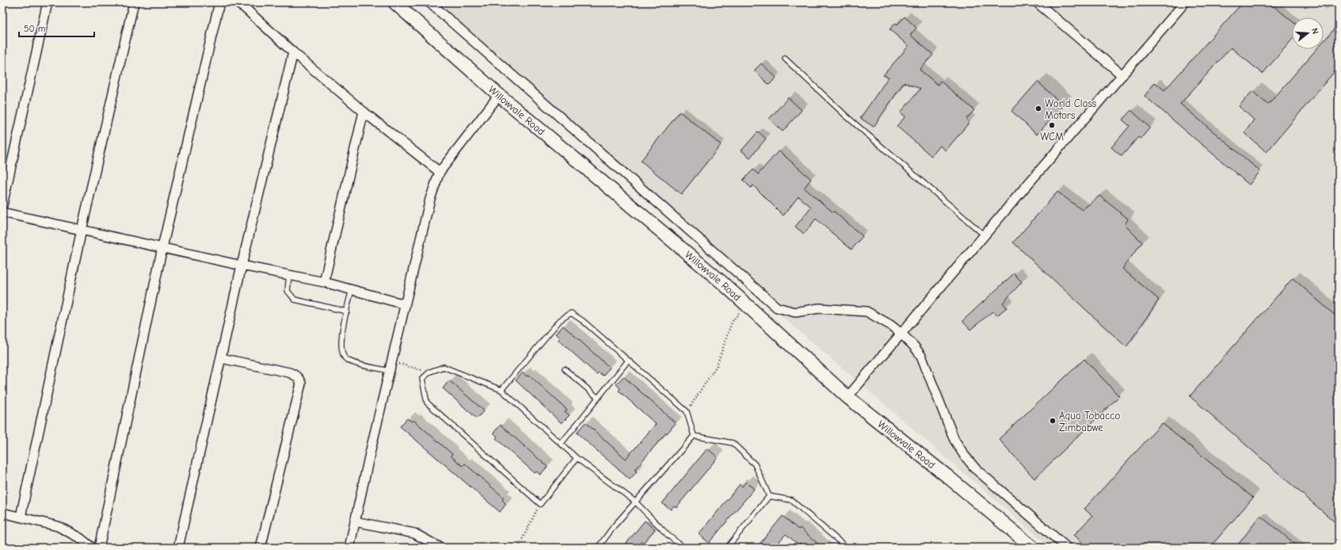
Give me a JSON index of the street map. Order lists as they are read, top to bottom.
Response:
{
  "streets": {
    "main road": ["Willowvale Road"]
  },
  "places": ["World Class Motors", "WCM", "Aqua Tobacco Zimbabwe"],
  "scale_bar": "50 m",
  "north": "right"
}
